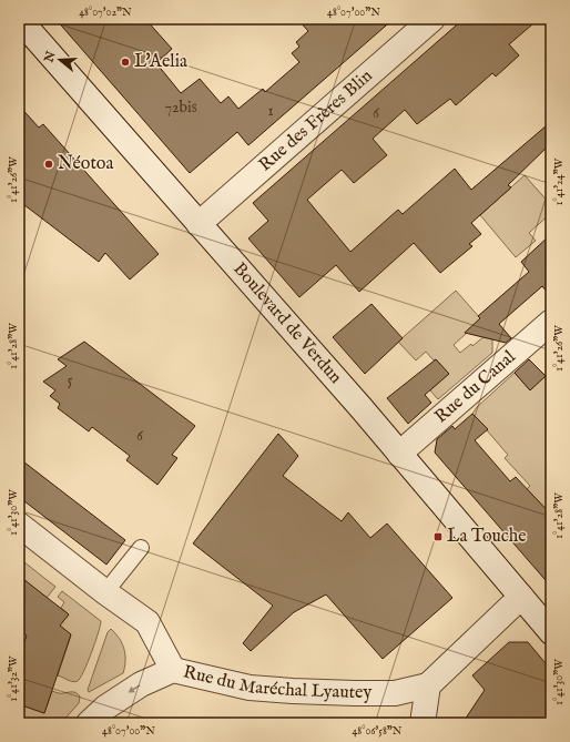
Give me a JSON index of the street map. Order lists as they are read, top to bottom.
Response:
{
  "streets": {
    "street": [
      "Rue des Frères Blin",
      "Boulevard de Verdun",
      "Rue du Canal",
      "Rue du Maréchal Lyautey"
    ]
  },
  "crossings": [
    ["Rue des Frères Blin", "Boulevard de Verdun"],
    ["Boulevard de Verdun", "Rue du Canal"]
  ],
  "places": {
    "other": ["L'Aelia", "Néotoa"],
    "transit": ["La Touche"]
  },
  "house_numbers": [
    "72bis",
    "1",
    "6",
    "5",
    "6"
  ],
  "north": "left",
  "coordinates": [
    "48°07'02\"N",
    "48°07'00\"N",
    "1°41'26\"W",
    "1°41'24\"W",
    "1°41'28\"W",
    "1°41'30\"W",
    "1°41'32\"W",
    "48°06'58\"N"
  ]
}
